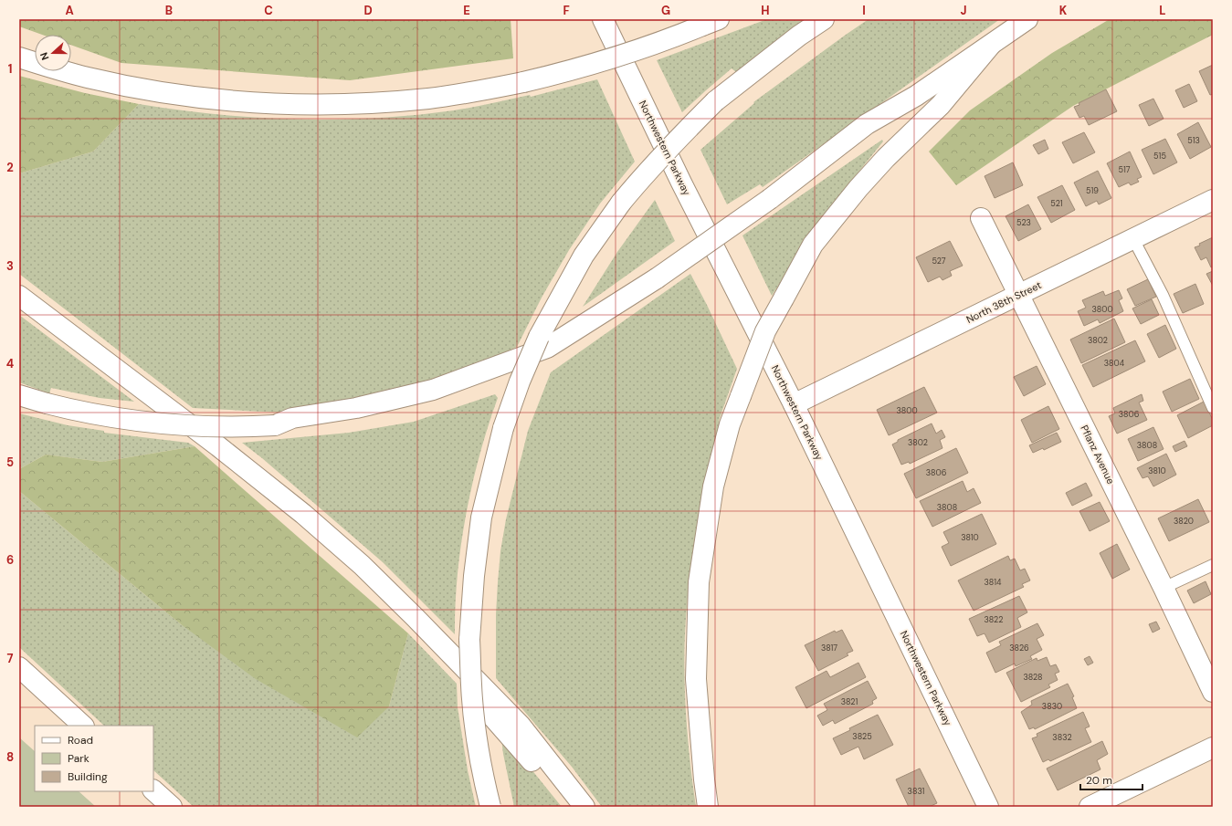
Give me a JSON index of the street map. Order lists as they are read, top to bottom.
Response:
{
  "streets": {
    "main road": ["Northwestern Parkway", "North 38th Street", "Pflanz Avenue"]
  },
  "crossings": [
    ["Northwestern Parkway", "North 38th Street"],
    ["North 38th Street", "Pflanz Avenue"]
  ],
  "house_numbers": [
    "513",
    "515",
    "517",
    "519",
    "521",
    "523",
    "527",
    "3800",
    "3802",
    "3804",
    "3800",
    "3806",
    "3802",
    "3808",
    "3810",
    "3806",
    "3808",
    "3820",
    "3810",
    "3814",
    "3822",
    "3817",
    "3826",
    "3828",
    "3821",
    "3830",
    "3825",
    "3832",
    "3831"
  ],
  "legend": ["Road", "Park", "Building"],
  "scale_bar": "20 m",
  "north": "left",
  "grid": {
    "columns": [
      "A",
      "B",
      "C",
      "D",
      "E",
      "F",
      "G",
      "H",
      "I",
      "J",
      "K",
      "L"
    ],
    "rows": [
      "1",
      "2",
      "3",
      "4",
      "5",
      "6",
      "7",
      "8"
    ]
  }
}
